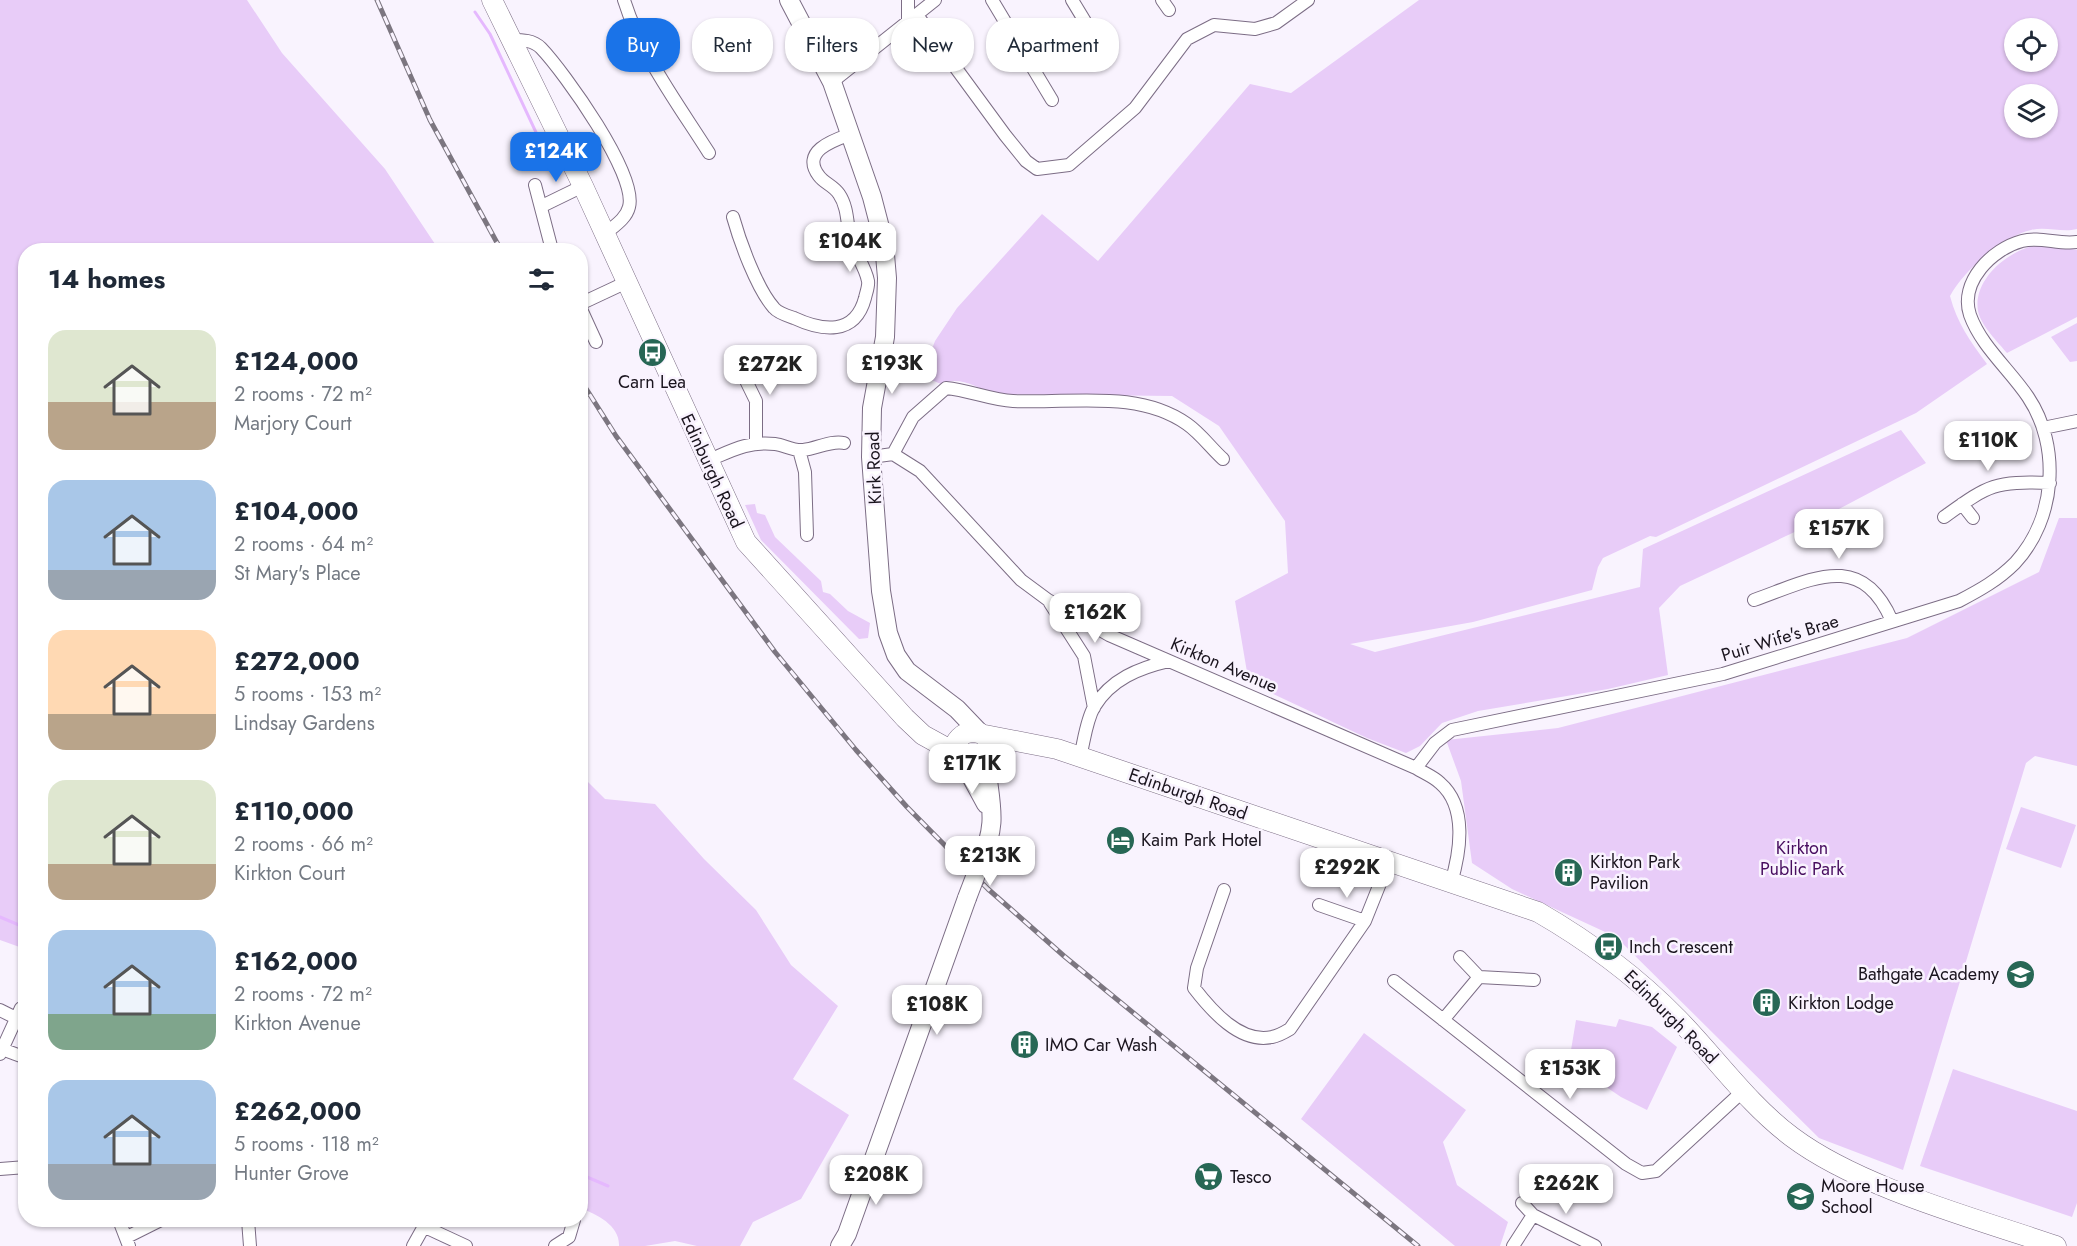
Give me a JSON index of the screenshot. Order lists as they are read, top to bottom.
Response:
{
  "streets": {
    "main road": ["Kirk Road", "Edinburgh Road"],
    "street": ["Puir Wife's Brae", "Kirkton Avenue"]
  },
  "crossings": [
    ["Kirk Road", "Edinburgh Road"],
    ["Edinburgh Road", "Kirkton Avenue"],
    ["Puir Wife's Brae", "Kirkton Avenue"]
  ],
  "parks": ["Kirkton Public Park"],
  "places": {
    "bus stop": ["Carn Lea", "Inch Crescent"],
    "hotel": ["Kaim Park Hotel"],
    "building": ["Kirkton Park Pavilion", "Kirkton Lodge", "IMO Car Wash"],
    "school or university": ["Bathgate Academy", "Moore House School"],
    "supermarket": ["Tesco"]
  },
  "page": {
    "chip": [
      "Buy",
      "Rent",
      "Filters",
      "New",
      "Apartment"
    ],
    "price": [
      "£124K",
      "£104K",
      "£193K",
      "£272K",
      "£110K",
      "£157K",
      "£162K",
      "£171K",
      "£213K",
      "£292K",
      "£108K",
      "£153K",
      "£208K",
      "£262K"
    ],
    "heading": "14 homes",
    "list": [
      {
        "name": "£124,000",
        "note": "2 rooms · 72 m² · Marjory Court"
      },
      {
        "name": "£104,000",
        "note": "2 rooms · 64 m² · St Mary's Place"
      },
      {
        "name": "£272,000",
        "note": "5 rooms · 153 m² · Lindsay Gardens"
      },
      {
        "name": "£110,000",
        "note": "2 rooms · 66 m² · Kirkton Court"
      },
      {
        "name": "£162,000",
        "note": "2 rooms · 72 m² · Kirkton Avenue"
      },
      {
        "name": "£262,000",
        "note": "5 rooms · 118 m² · Hunter Grove"
      }
    ]
  }
}
